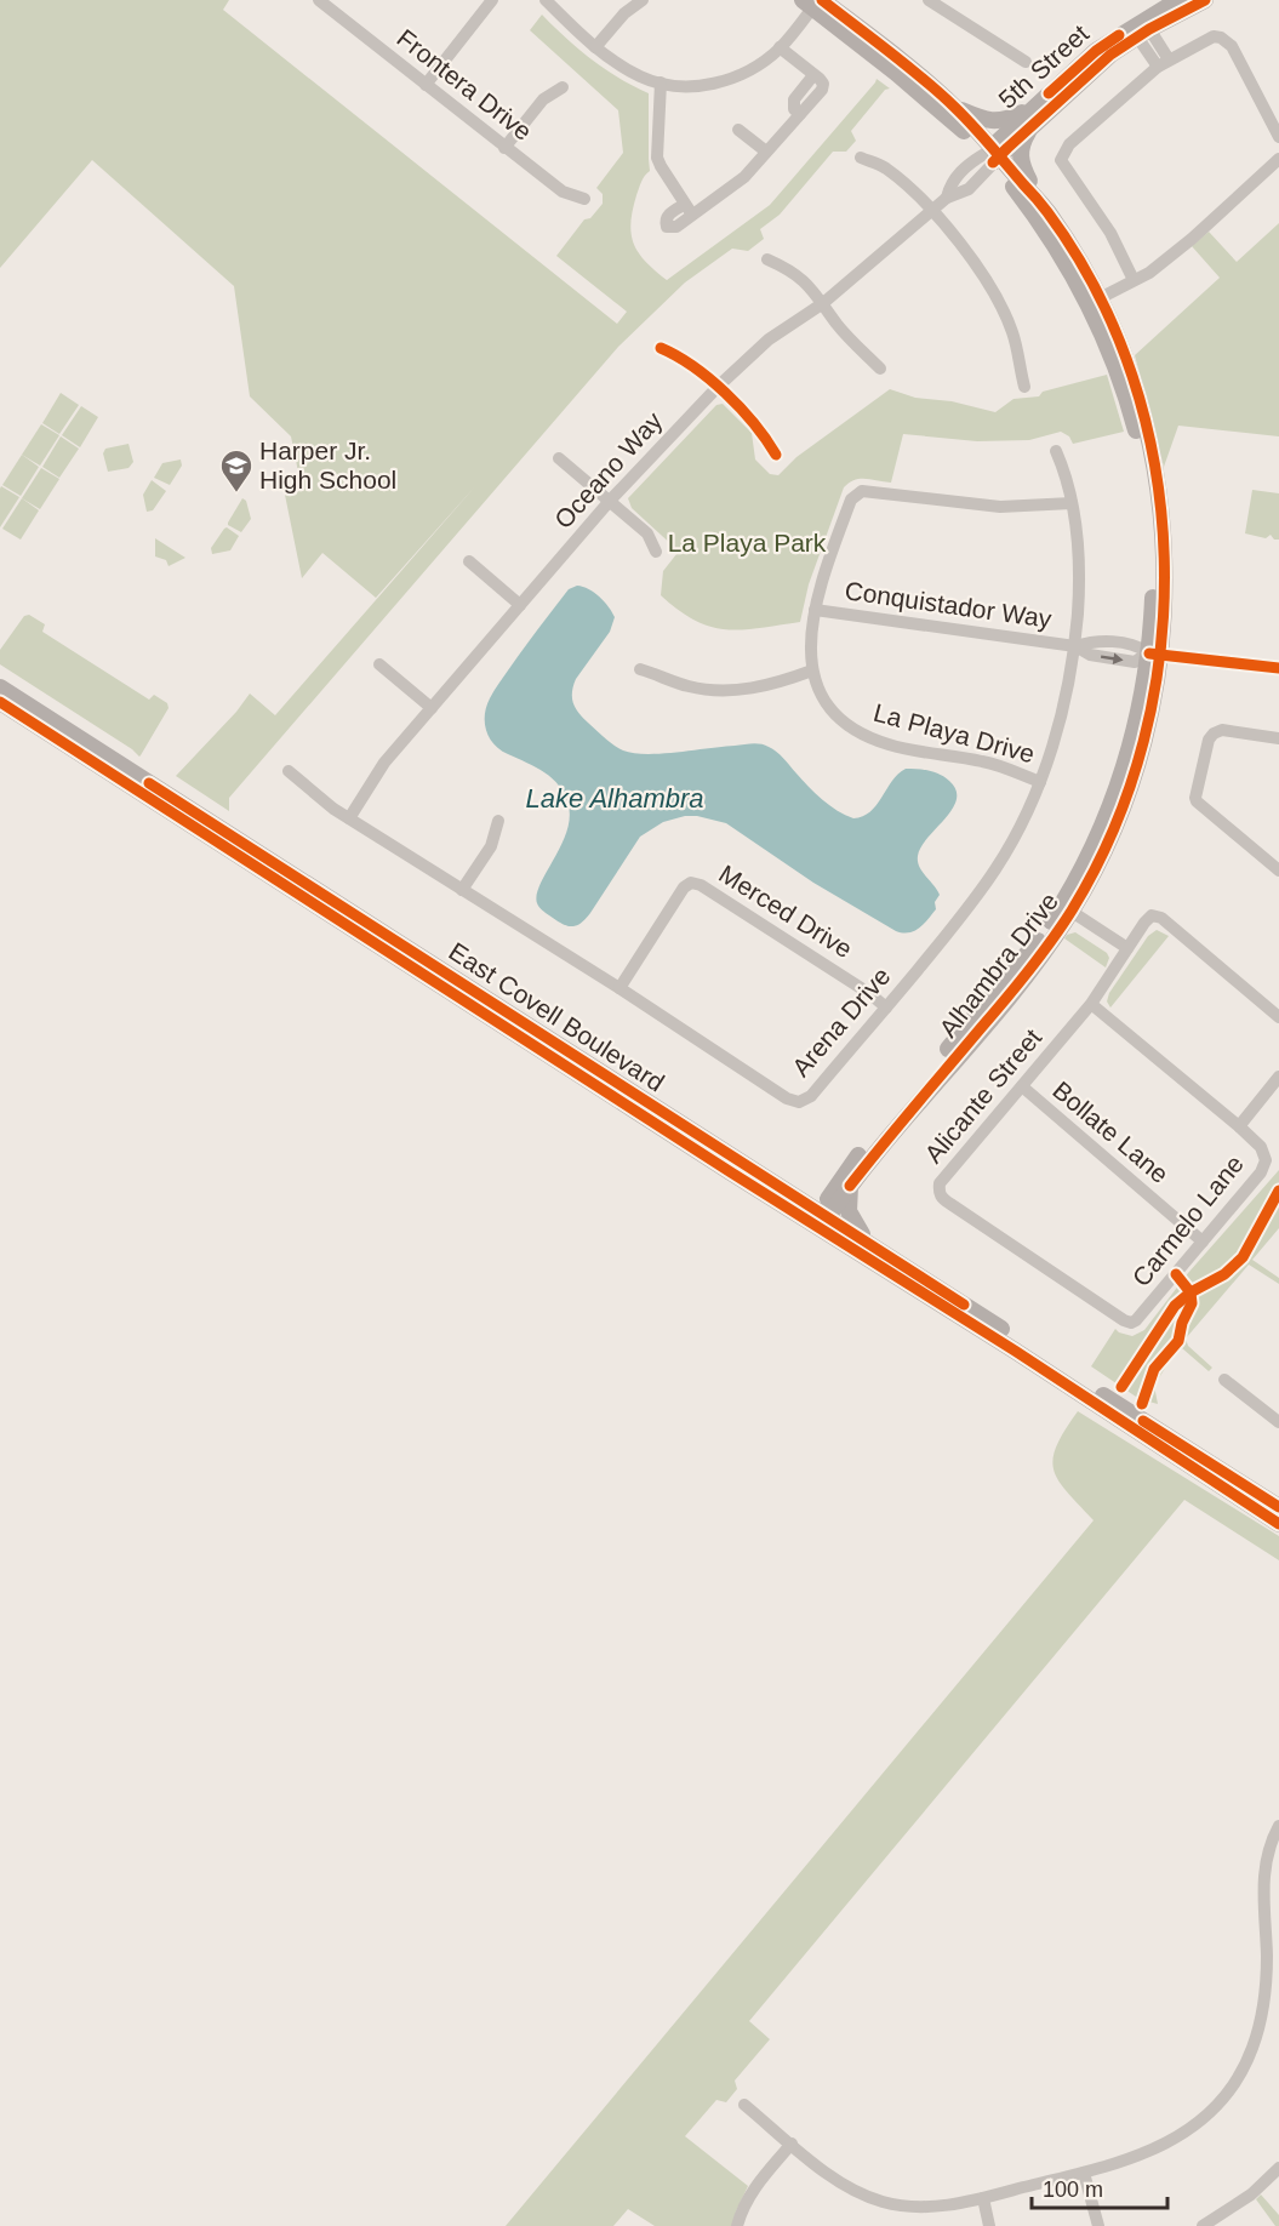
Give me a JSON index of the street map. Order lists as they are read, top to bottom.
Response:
{
  "streets": {
    "main road": ["5th Street", "Alhambra Drive", "East Covell Boulevard"],
    "street": [
      "Frontera Drive",
      "Oceano Way",
      "Conquistador Way",
      "La Playa Drive",
      "Merced Drive",
      "Arena Drive",
      "Alicante Street",
      "Bollate Lane",
      "Carmelo Lane"
    ]
  },
  "crossings": [
    ["5th Street", "Oceano Way"],
    ["5th Street", "Alhambra Drive"],
    ["Oceano Way", "Alhambra Drive"],
    ["Oceano Way", "Arena Drive"],
    ["Conquistador Way", "La Playa Drive"],
    ["Conquistador Way", "Alhambra Drive"],
    ["Conquistador Way", "Arena Drive"],
    ["La Playa Drive", "Arena Drive"],
    ["Merced Drive", "Arena Drive"],
    ["Alhambra Drive", "East Covell Boulevard"],
    ["Alicante Street", "Bollate Lane"],
    ["Alicante Street", "Carmelo Lane"],
    ["Bollate Lane", "Carmelo Lane"]
  ],
  "water": ["Lake Alhambra"],
  "parks": ["La Playa Park"],
  "places": {
    "school or university": ["Harper Jr. High School"]
  },
  "scale_bar": "100 m"
}
